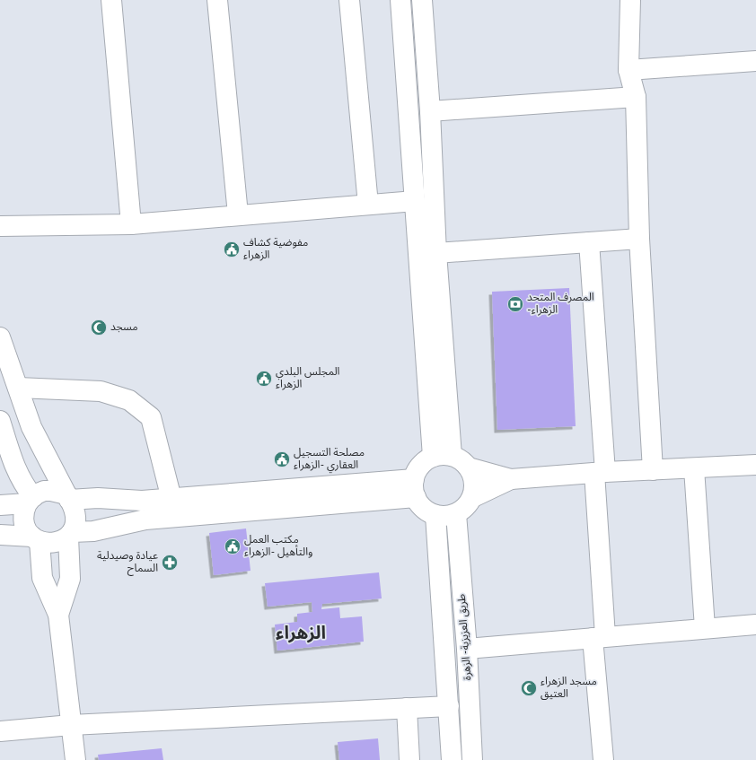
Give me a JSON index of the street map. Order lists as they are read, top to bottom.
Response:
{
  "streets": {
    "street": ["طريق العزيزية- الزهرة"]
  },
  "districts": ["الزهراء"],
  "places": {
    "public building": [
      "مفوضية كشاف الزهراء",
      "المجلس البلدي الزهراء",
      "مصلحة التسجيل العقاري -الزهراء",
      "مكتب العمل والتأهيل -الزهراء"
    ],
    "bank": ["المصرف المتحد -الزهراء"],
    "mosque": ["مسجد", "مسجد الزهراء العتيق"],
    "pharmacy": ["عيادة وصيدلية السماح"]
  }
}
